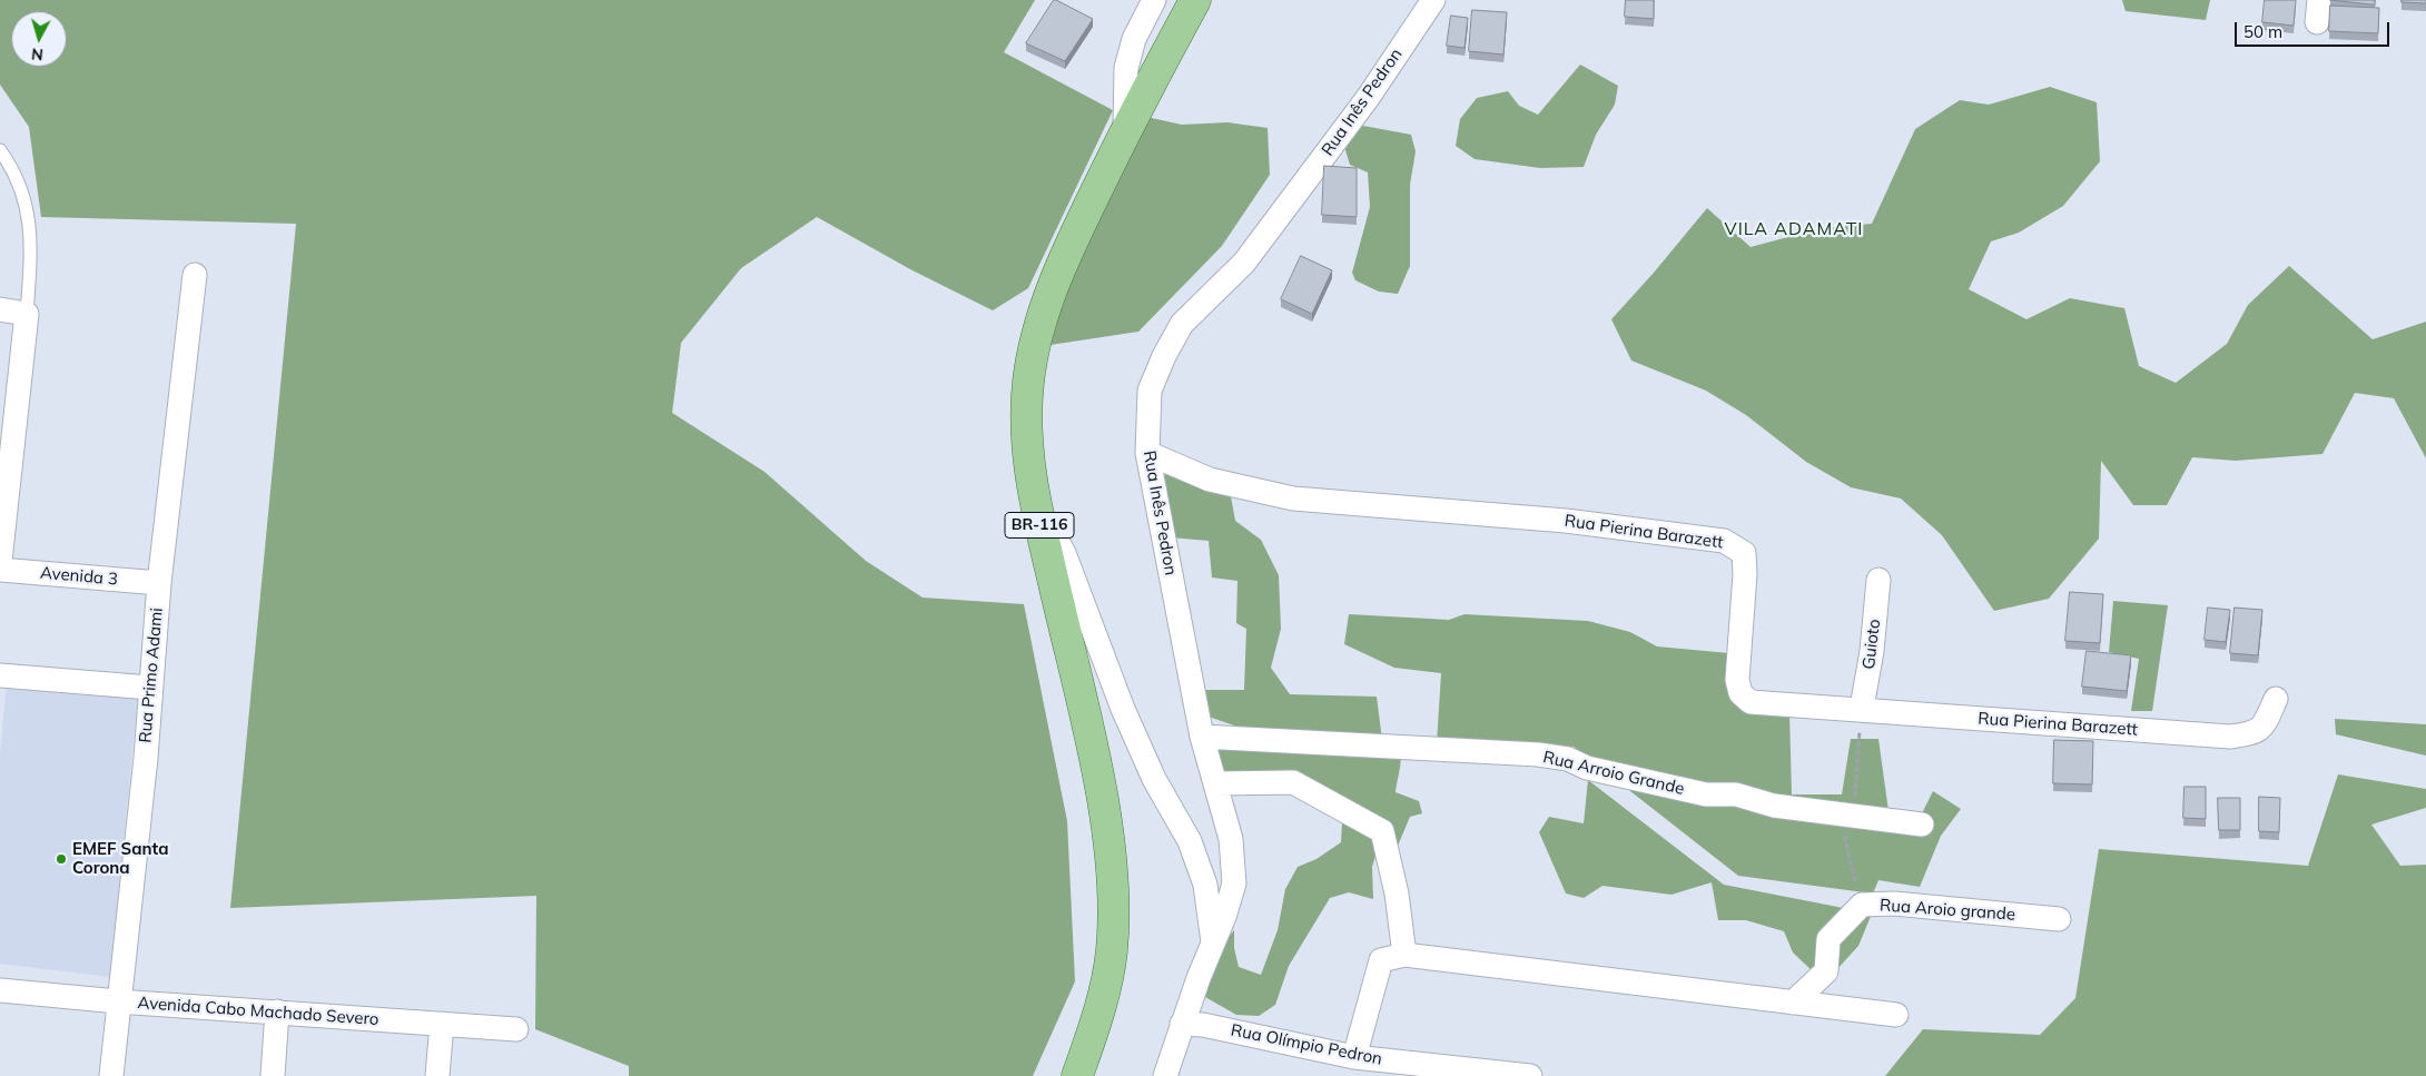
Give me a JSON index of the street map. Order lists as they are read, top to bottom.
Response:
{
  "streets": {
    "main road": ["BR-116"],
    "street": [
      "Rua Inês Pedron",
      "Rua Pierina Barazett",
      "Avenida 3",
      "Guioto",
      "Rua Primo Adami",
      "Rua Arroio Grande",
      "Rua Aroio grande",
      "Avenida Cabo Machado Severo",
      "Rua Olímpio Pedron"
    ]
  },
  "crossings": [
    ["Rua Inês Pedron", "BR-116"],
    ["Rua Inês Pedron", "Rua Pierina Barazett"],
    ["Rua Inês Pedron", "Rua Arroio Grande"],
    ["Rua Inês Pedron", "Rua Olímpio Pedron"],
    ["Rua Pierina Barazett", "Guioto"],
    ["Avenida 3", "Rua Primo Adami"],
    ["Rua Primo Adami", "Avenida Cabo Machado Severo"]
  ],
  "districts": ["VILA ADAMATI"],
  "places": ["EMEF Santa Corona"],
  "scale_bar": "50 m",
  "north": "bottom"
}
